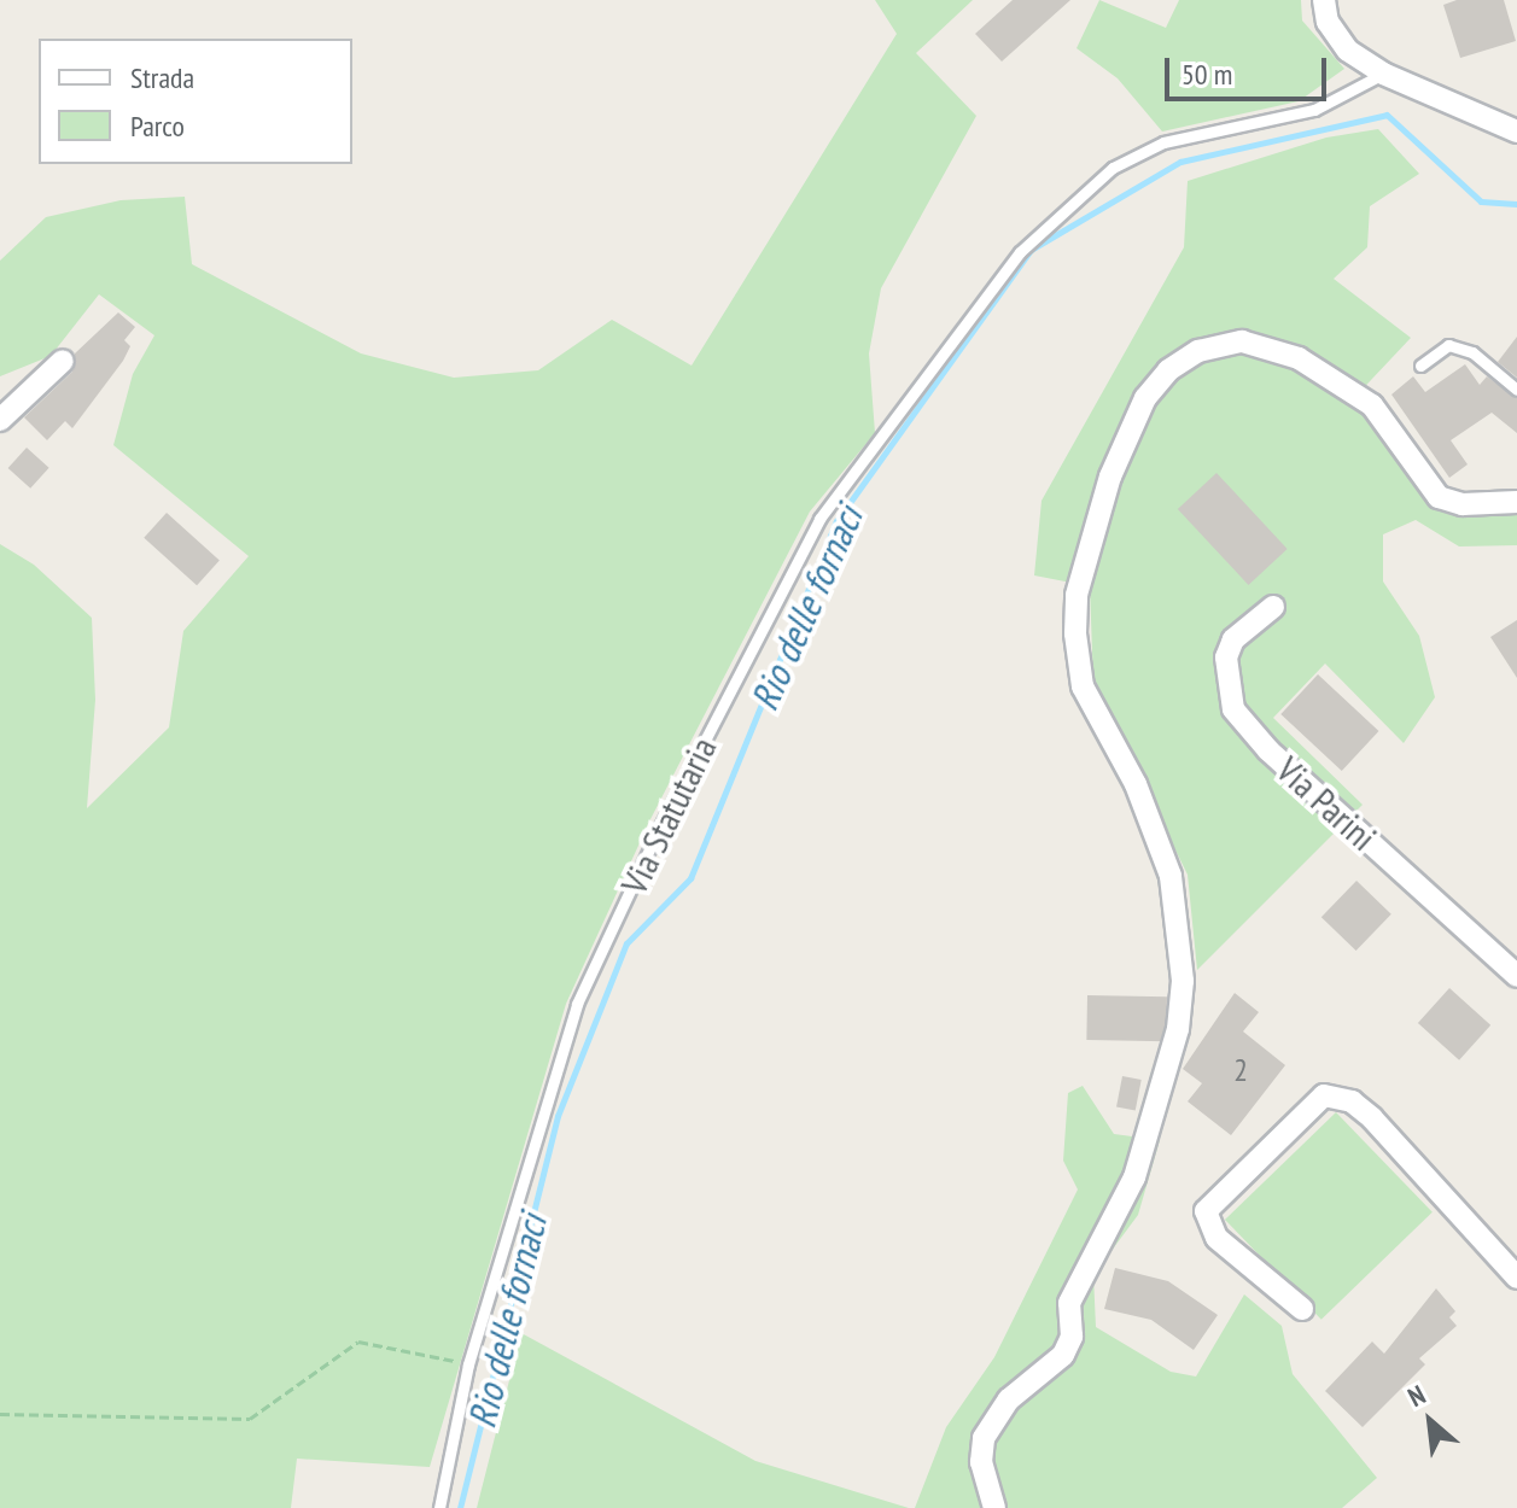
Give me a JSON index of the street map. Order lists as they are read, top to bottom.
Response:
{
  "streets": {
    "street": ["Via Parini"],
    "lane": ["Via Statutaria"]
  },
  "water": ["Rio delle fornaci"],
  "house_numbers": ["2"],
  "legend": ["Strada", "Parco"],
  "scale_bar": "50 m",
  "north": "top left"
}
